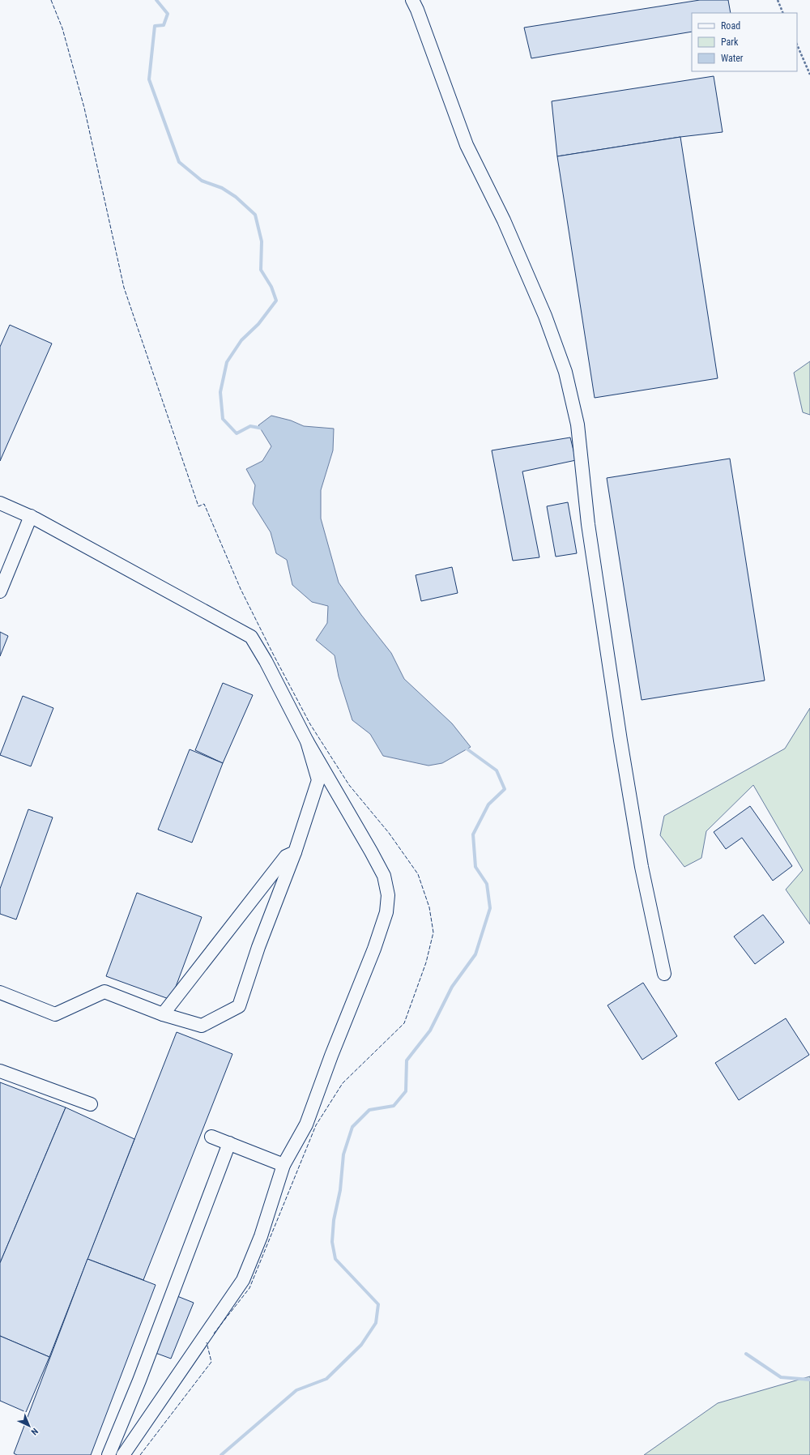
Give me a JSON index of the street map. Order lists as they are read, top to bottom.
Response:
{
  "legend": ["Road", "Park", "Water"],
  "north": "bottom right"
}
